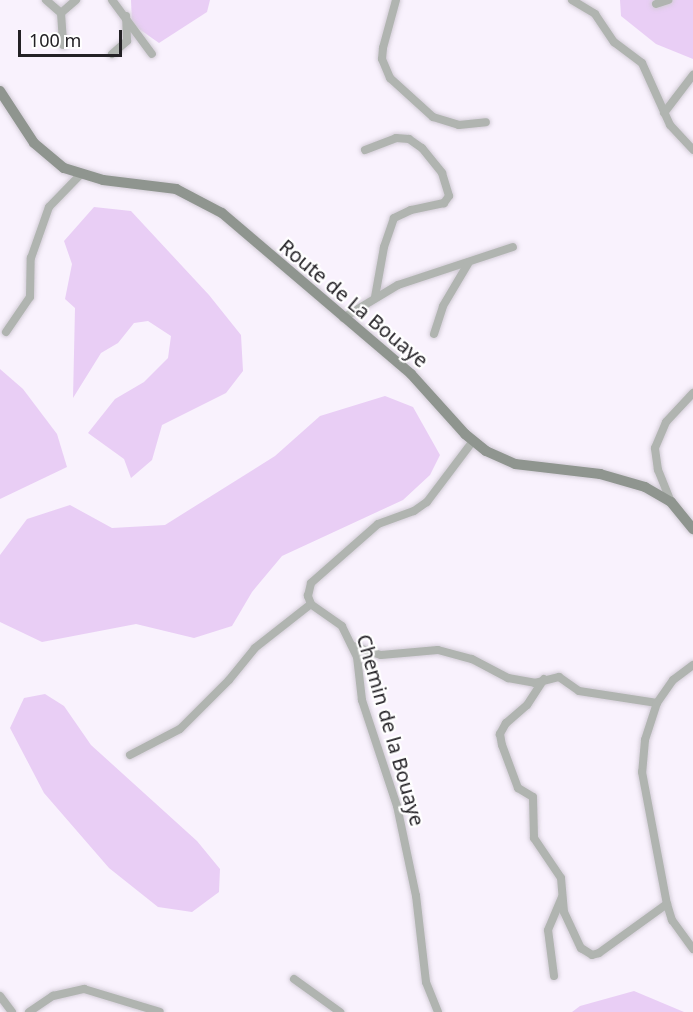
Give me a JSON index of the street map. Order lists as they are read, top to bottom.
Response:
{
  "streets": {
    "main road": ["Route de La Bouaye"],
    "street": ["Chemin de la Bouaye"]
  },
  "scale_bar": "100 m"
}
